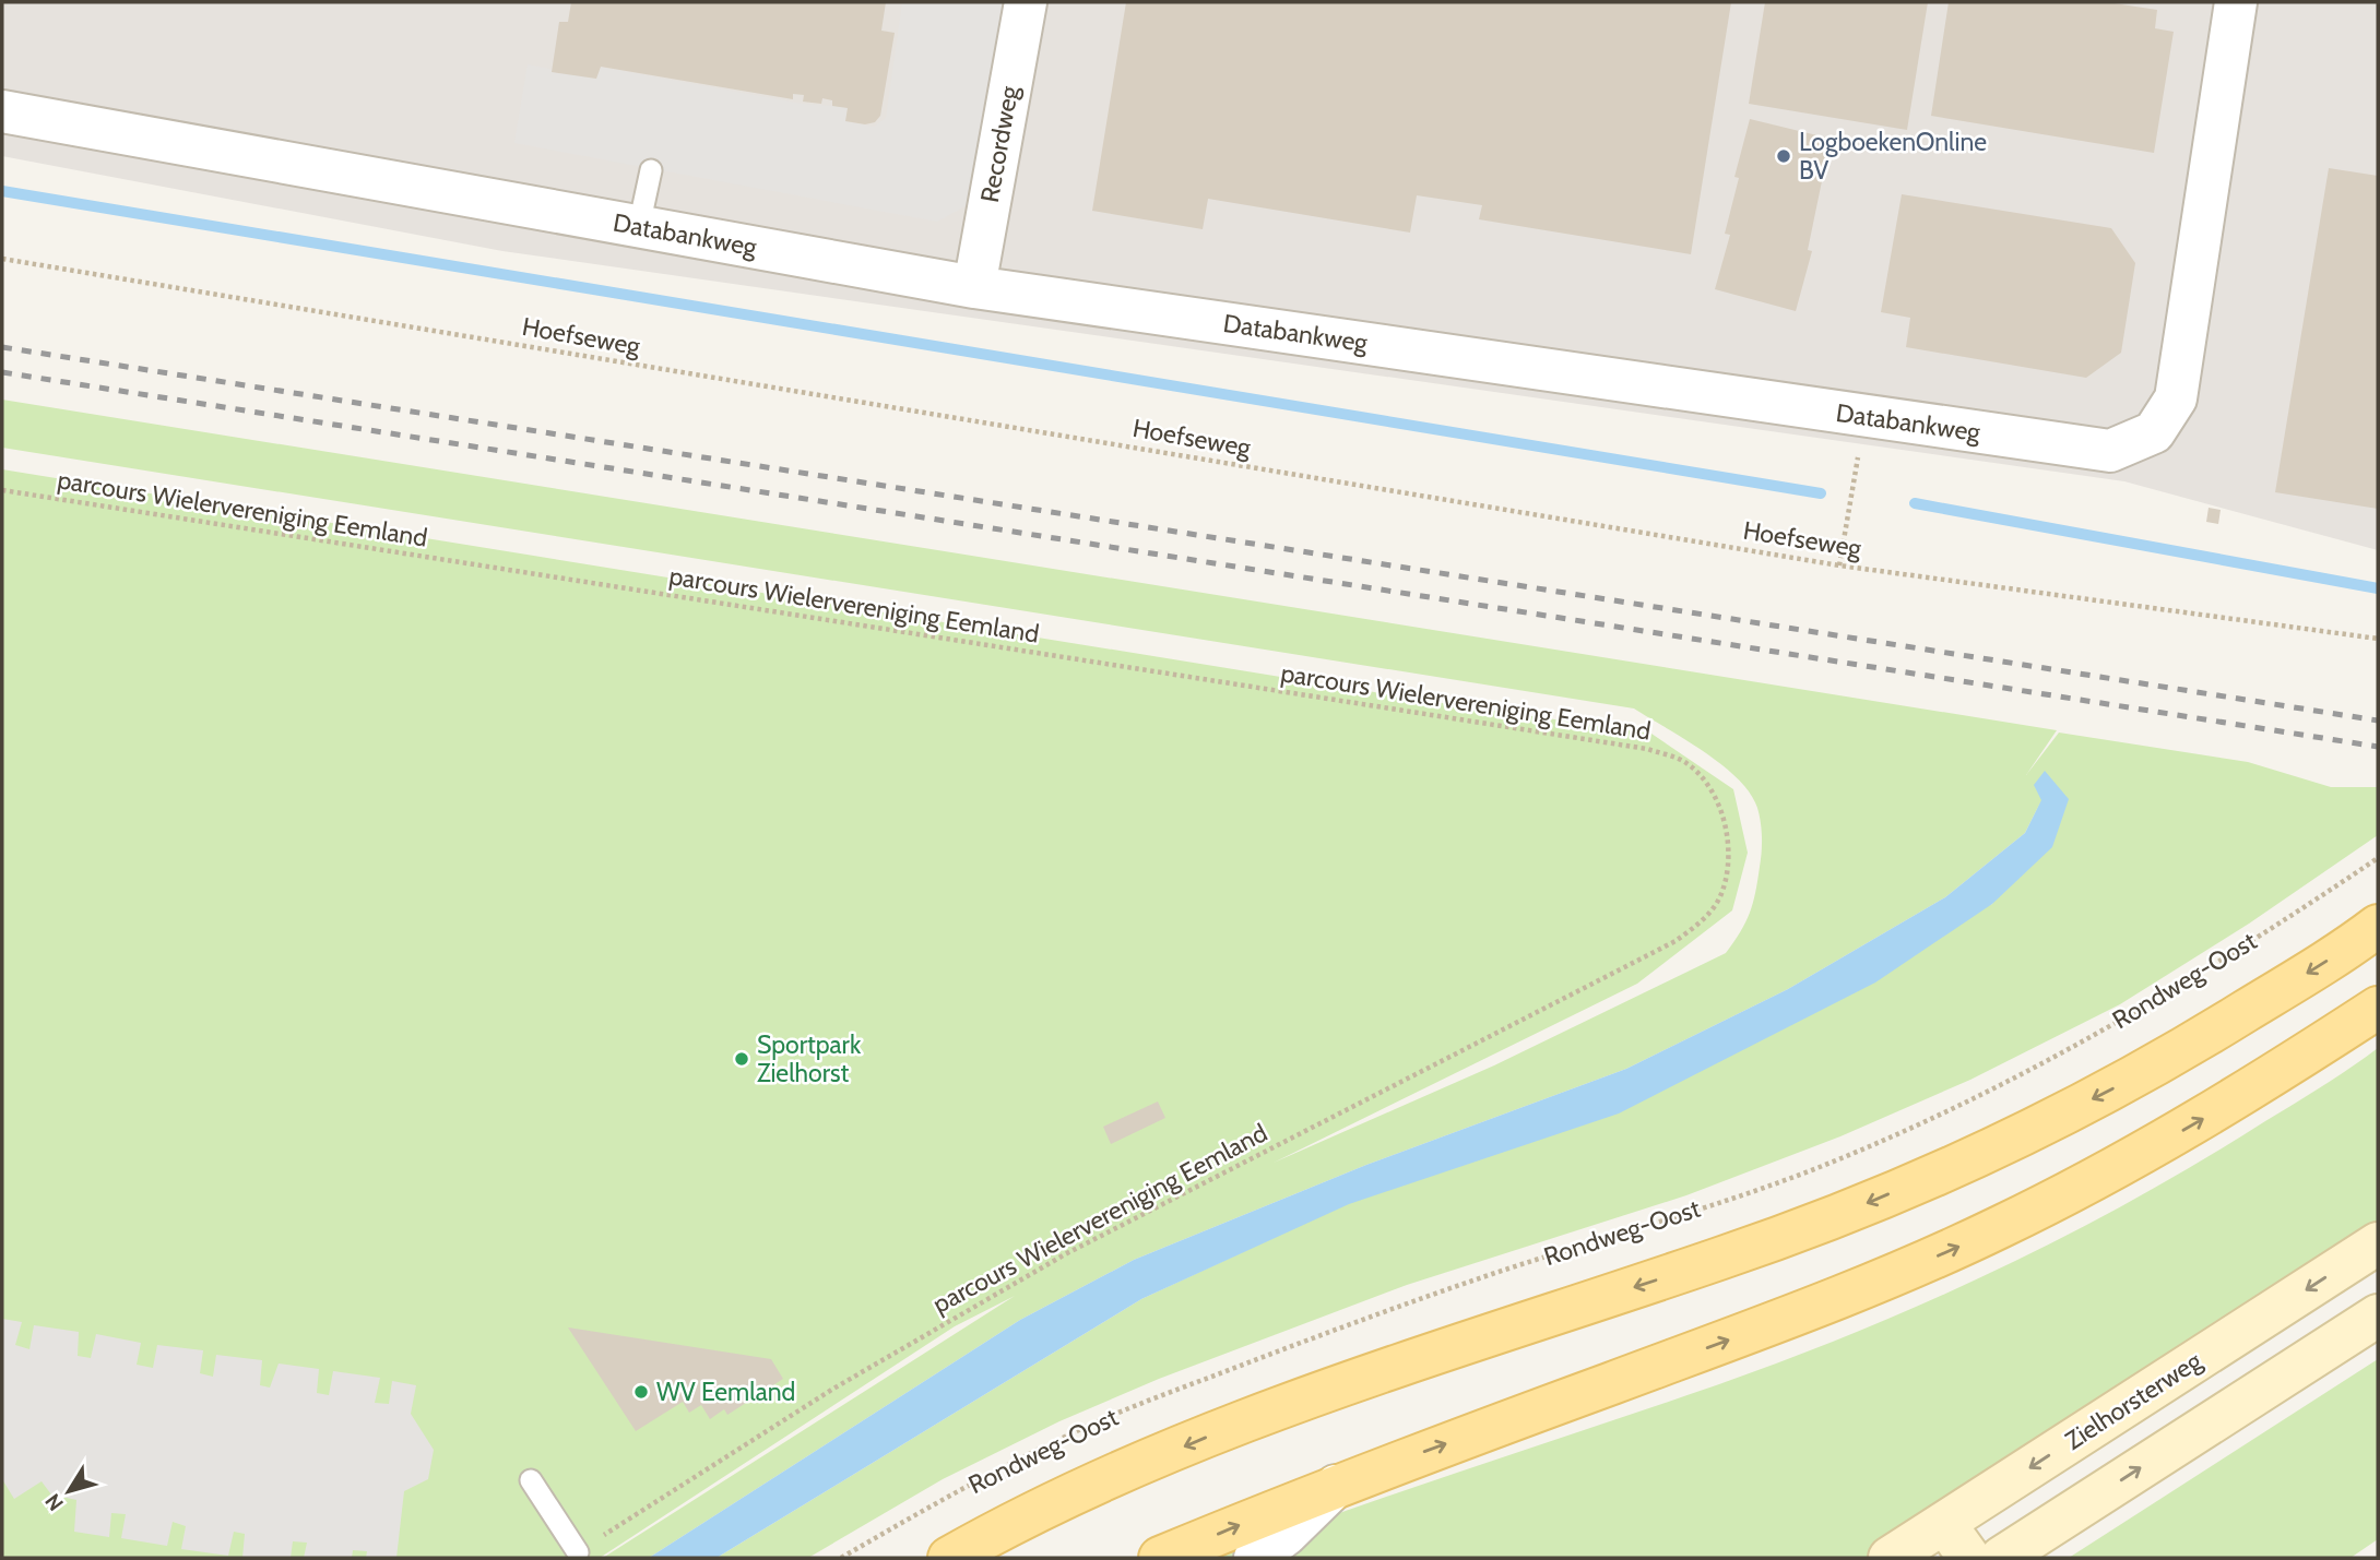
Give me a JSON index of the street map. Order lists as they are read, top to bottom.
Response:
{
  "streets": {
    "main road": ["Rondweg-Oost", "Zielhorsterweg"],
    "street": ["Recordweg", "Databankweg"],
    "path": ["Hoefseweg", "parcours Wielervereniging Eemland"]
  },
  "crossings": [
    ["Recordweg", "Databankweg"]
  ],
  "places": ["LogboekenOnline BV", "Sportpark Zielhorst", "WV Eemland"],
  "north": "bottom left"
}
